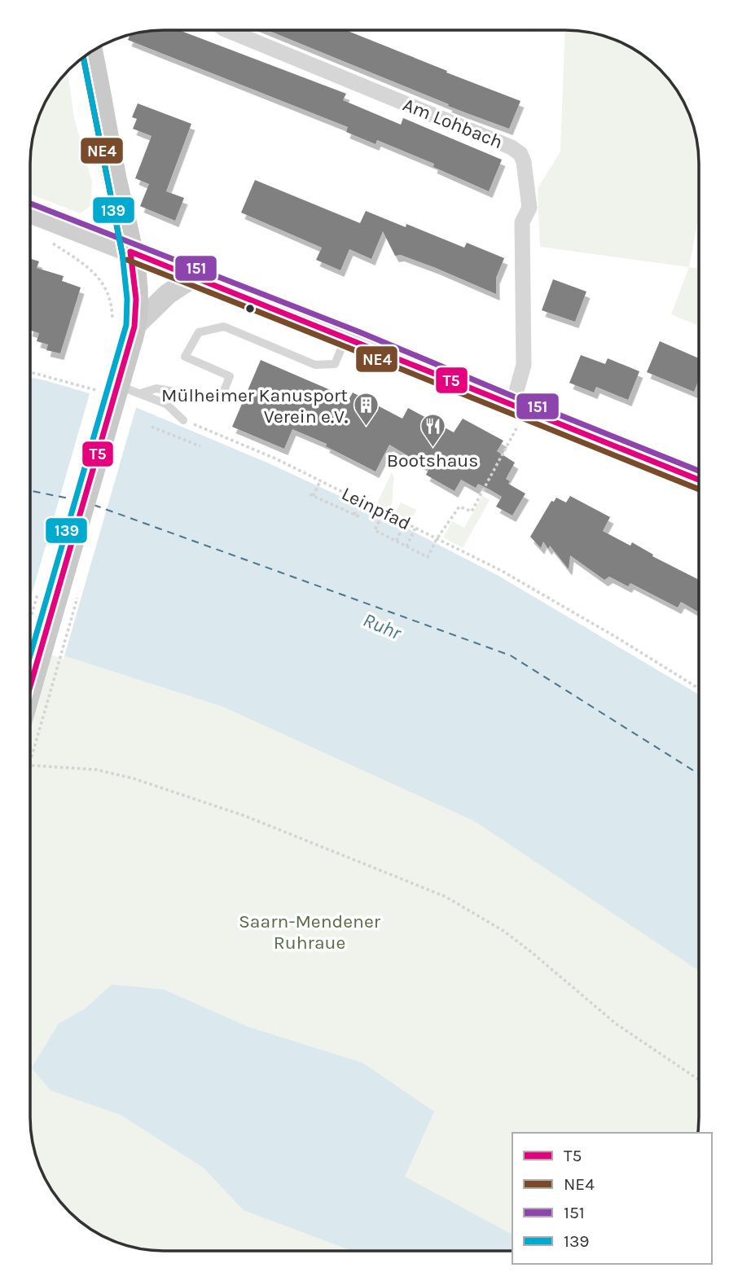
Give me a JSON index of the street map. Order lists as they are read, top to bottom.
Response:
{
  "streets": {
    "street": ["Am Lohbach"],
    "path": ["Leinpfad"]
  },
  "water": ["Ruhr"],
  "parks": ["Saarn-Mendener Ruhraue"],
  "places": {
    "building": ["Mülheimer Kanusport Verein e.V."],
    "restaurant": ["Bootshaus"]
  },
  "lines": [
    "transit line NE4",
    "transit line 139",
    "transit line 151",
    "transit line T5"
  ],
  "legend": [
    "T5",
    "NE4",
    "151",
    "139"
  ]
}
